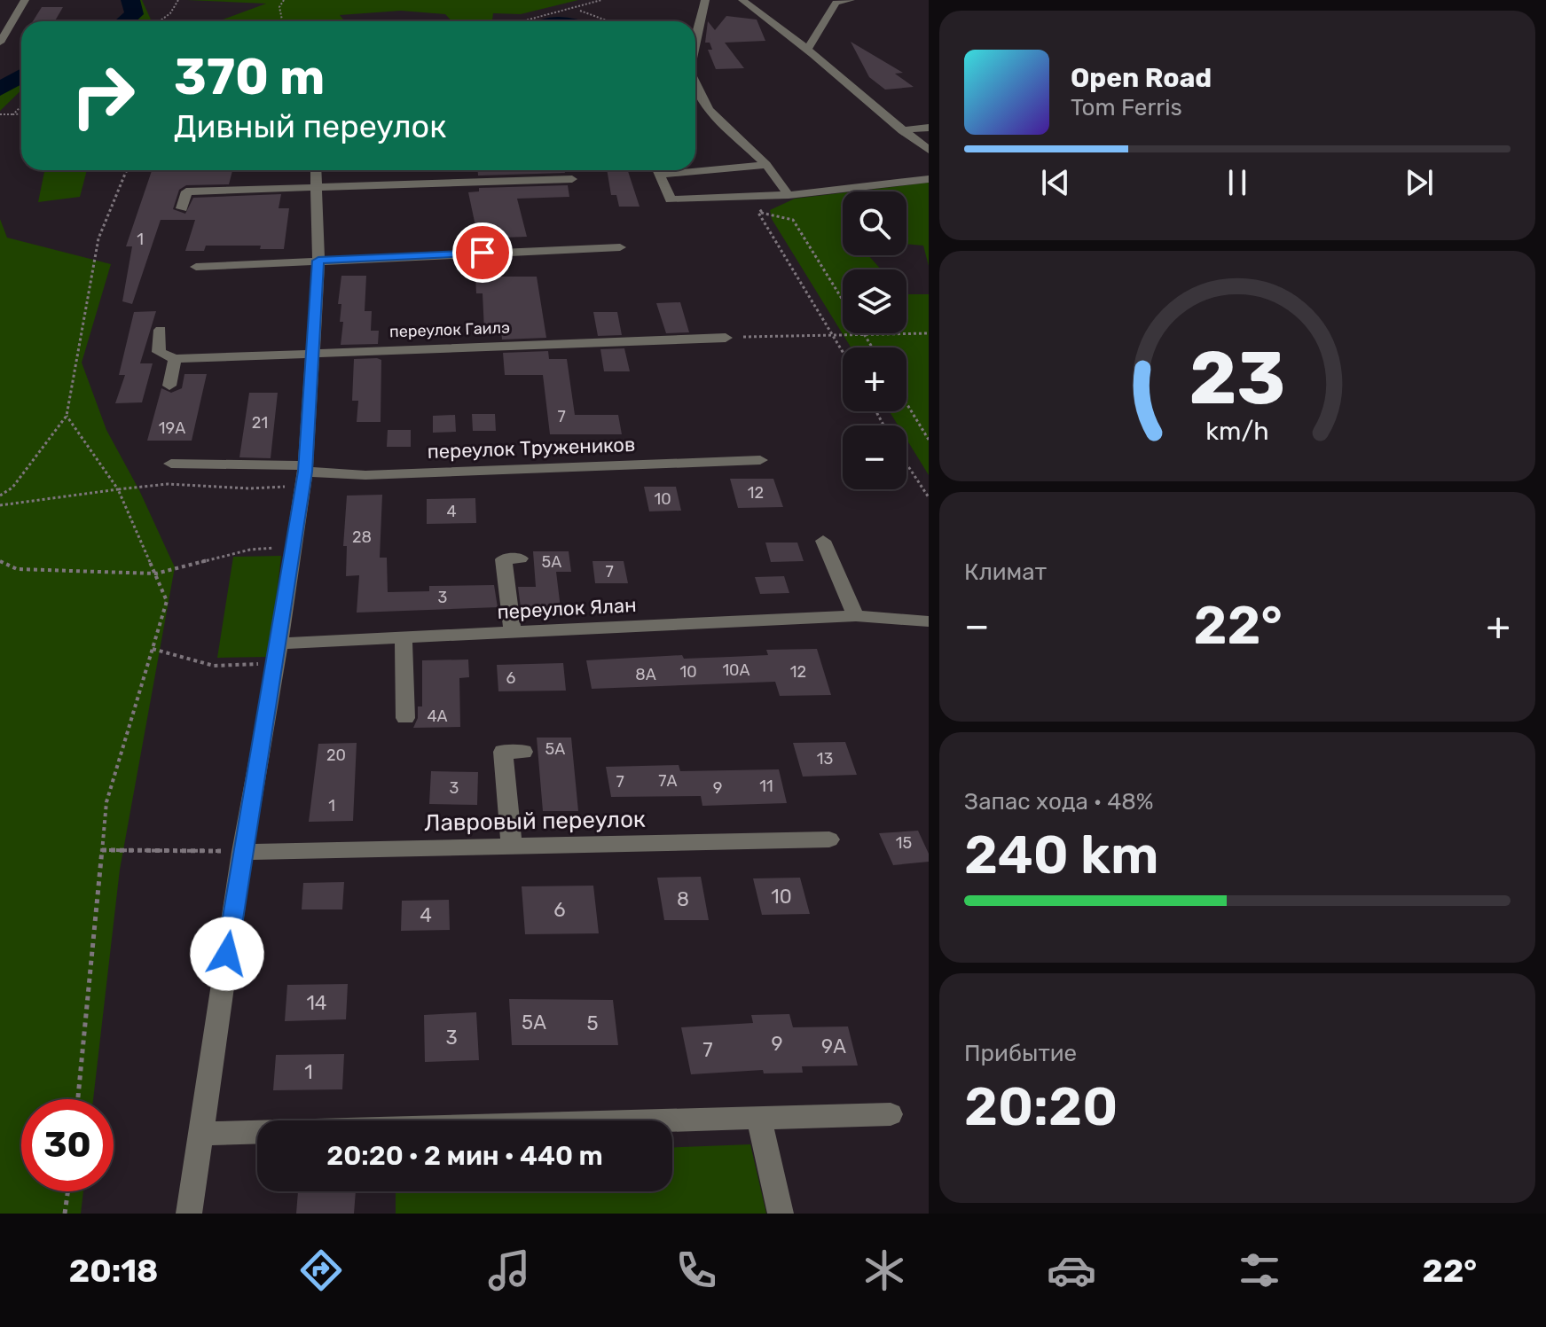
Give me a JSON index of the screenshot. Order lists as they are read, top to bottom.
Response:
{
  "streets": {
    "street": [
      "переулок Гаилэ",
      "переулок Тружеников",
      "переулок Ялан",
      "Лавровый переулок"
    ]
  },
  "house_numbers": [
    "1",
    "7",
    "21",
    "19А",
    "12",
    "10",
    "4",
    "28",
    "5А",
    "7",
    "3",
    "10А",
    "10",
    "12",
    "8А",
    "6",
    "4А",
    "5А",
    "20",
    "13",
    "7А",
    "7",
    "11",
    "3",
    "9",
    "1",
    "15",
    "10",
    "8",
    "6",
    "4",
    "14",
    "5А",
    "5",
    "3",
    "9",
    "9А",
    "7",
    "1"
  ],
  "page": {
    "turn": ["370 m", "Дивный переулок"],
    "song": ["Open Road", "Tom Ferris"],
    "map_buttons": ["+", "−"],
    "tile": [
      "Климат",
      ["Запас хода · 48%", "240 km"],
      ["Прибытие", "20:20"]
    ],
    "heat": ["−", "22°", "+"],
    "limit": "30",
    "trip": "20:20 · 2 мин · 440 m",
    "tabs": ["20:18", "22°"],
    "gauge": ["23", "km/h"]
  }
}
